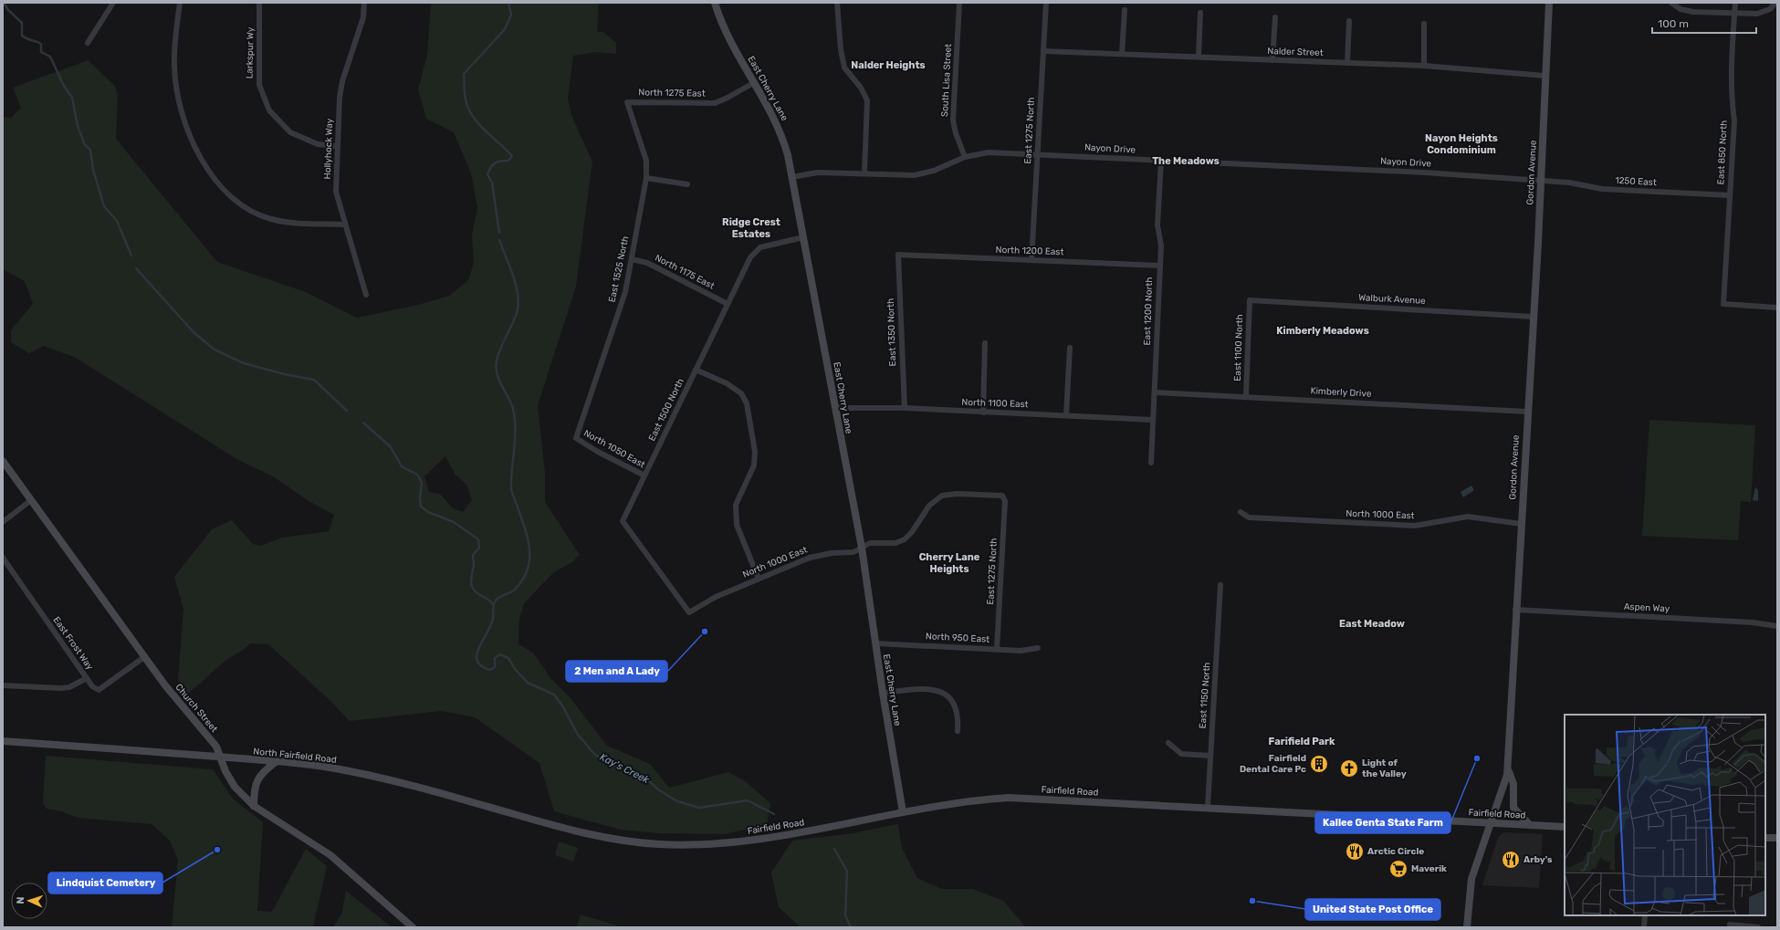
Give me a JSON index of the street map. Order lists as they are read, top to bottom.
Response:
{
  "streets": {
    "main road": [
      "East Cherry Lane",
      "Gordon Avenue",
      "Church Street",
      "North Fairfield Road",
      "Fairfield Road"
    ],
    "street": [
      "Nalder Street",
      "Larkspur Wy",
      "South Lisa Street",
      "North 1275 East",
      "East 1275 North",
      "Hollyhock Way",
      "Nayon Drive",
      "East 850 North",
      "1250 East",
      "North 1200 East",
      "East 1525 North",
      "North 1175 East",
      "Walburk Avenue",
      "East 1200 North",
      "East 1350 North",
      "East 1100 North",
      "Kimberly Drive",
      "North 1100 East",
      "East 1500 North",
      "North 1050 East",
      "North 1000 East",
      "Aspen Way",
      "North 950 East",
      "East Frost Way",
      "East 1150 North"
    ]
  },
  "crossings": [
    ["Nalder Street", "East 1275 North"],
    ["Nalder Street", "Gordon Avenue"],
    ["Larkspur Wy", "Hollyhock Way"],
    ["South Lisa Street", "Nayon Drive"],
    ["East Cherry Lane", "North 1275 East"],
    ["East Cherry Lane", "Nayon Drive"],
    ["East Cherry Lane", "North 1100 East"],
    ["East Cherry Lane", "East 1500 North"],
    ["East Cherry Lane", "North 1000 East"],
    ["East Cherry Lane", "North 950 East"],
    ["East Cherry Lane", "Fairfield Road"],
    ["North 1275 East", "East 1525 North"],
    ["East 1275 North", "Nayon Drive"],
    ["East 1275 North", "North 1200 East"],
    ["East 1275 North", "North 1000 East"],
    ["East 1275 North", "North 950 East"],
    ["Nayon Drive", "Gordon Avenue"],
    ["Nayon Drive", "1250 East"],
    ["Nayon Drive", "East 1200 North"],
    ["East 850 North", "1250 East"],
    ["Gordon Avenue", "1250 East"],
    ["Gordon Avenue", "Walburk Avenue"],
    ["Gordon Avenue", "Kimberly Drive"],
    ["Gordon Avenue", "North 1000 East"],
    ["Gordon Avenue", "Aspen Way"],
    ["Gordon Avenue", "Fairfield Road"],
    ["North 1200 East", "East 1200 North"],
    ["North 1200 East", "East 1350 North"],
    ["East 1525 North", "North 1175 East"],
    ["East 1525 North", "North 1050 East"],
    ["North 1175 East", "East 1500 North"],
    ["Walburk Avenue", "East 1100 North"],
    ["East 1200 North", "Kimberly Drive"],
    ["East 1200 North", "North 1100 East"],
    ["East 1350 North", "North 1100 East"],
    ["East 1100 North", "Kimberly Drive"],
    ["East 1500 North", "North 1050 East"],
    ["East 1500 North", "North 1000 East"],
    ["East Frost Way", "Church Street"],
    ["East 1150 North", "Fairfield Road"],
    ["Church Street", "North Fairfield Road"],
    ["North Fairfield Road", "Fairfield Road"]
  ],
  "districts": [
    "Nalder Heights",
    "Nayon Heights Condominium",
    "The Meadows",
    "Ridge Crest Estates",
    "Kimberly Meadows",
    "Cherry Lane Heights",
    "East Meadow",
    "Farifield Park"
  ],
  "water": ["Kay's Creek"],
  "places": {
    "other": [
      "2 Men and A Lady",
      "Kallee Genta State Farm",
      "Lindquist Cemetery",
      "United State Post Office"
    ],
    "building": ["Fairfield Dental Care Pc"],
    "church": ["Light of the Valley"],
    "restaurant": ["Arctic Circle", "Arby's"],
    "supermarket": ["Maverik"]
  },
  "scale_bar": "100 m",
  "north": "left"
}
